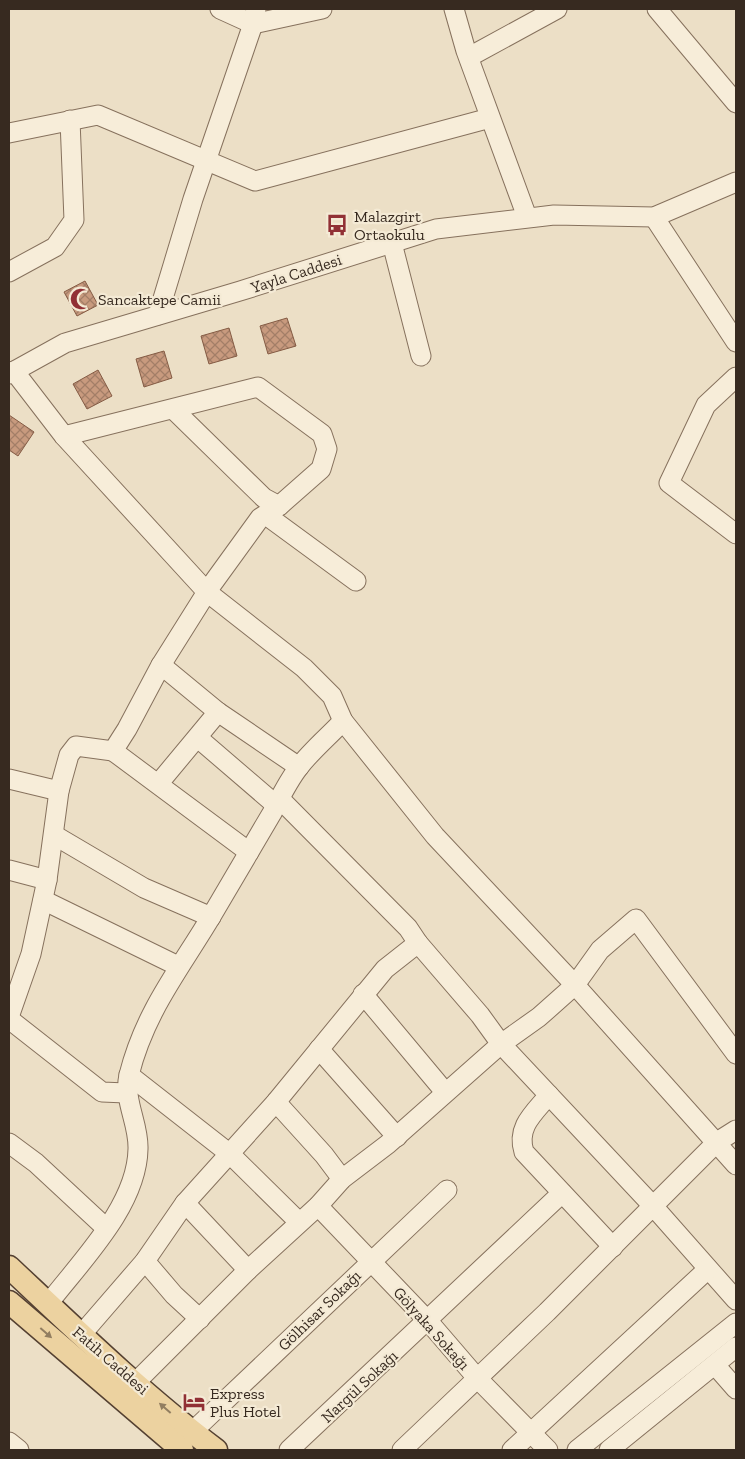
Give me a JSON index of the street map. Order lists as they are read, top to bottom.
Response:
{
  "streets": {
    "main road": ["Fatih Caddesi"],
    "street": [
      "Yayla Caddesi",
      "Gölhisar Sokağı",
      "Gölyaka Sokağı",
      "Nargül Sokağı"
    ]
  },
  "crossings": [
    ["Gölhisar Sokağı", "Gölyaka Sokağı"],
    ["Gölhisar Sokağı", "Fatih Caddesi"],
    ["Gölyaka Sokağı", "Nargül Sokağı"]
  ],
  "places": {
    "bus stop": ["Malazgirt Ortaokulu"],
    "mosque": ["Sancaktepe Camii"],
    "hotel": ["Express Plus Hotel"]
  }
}
